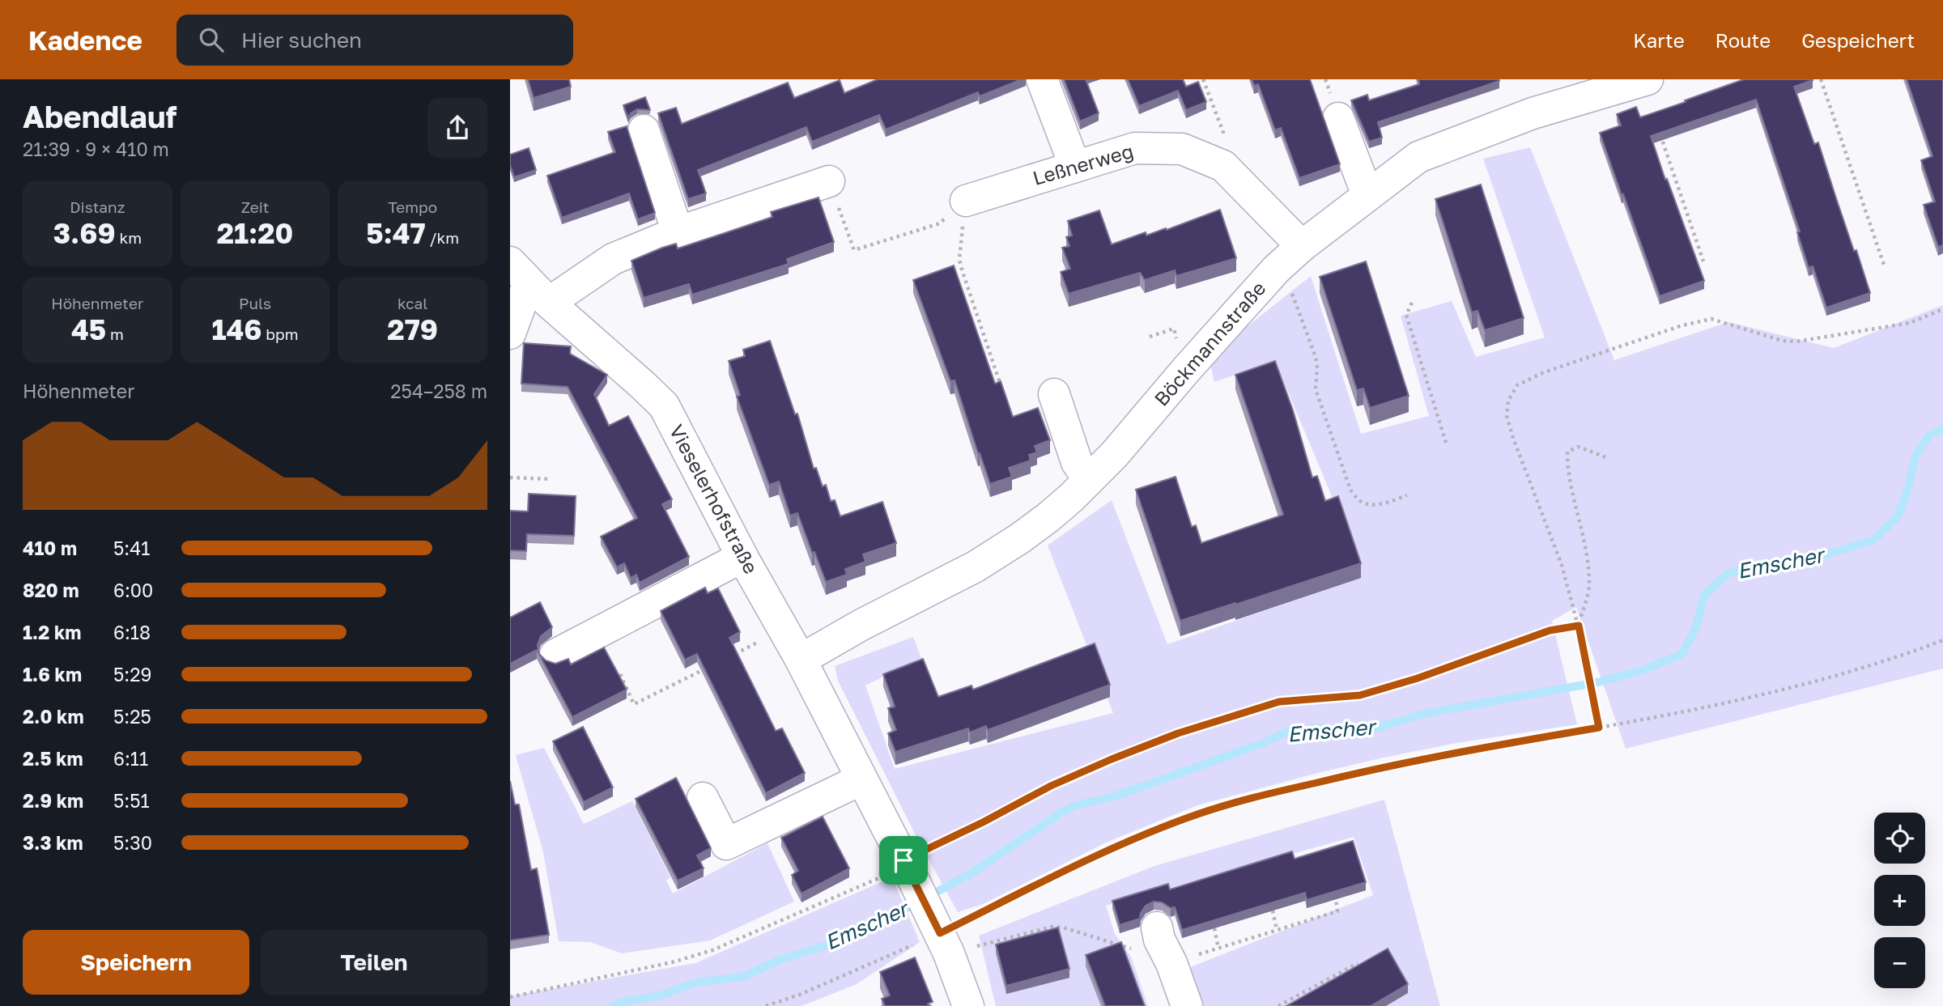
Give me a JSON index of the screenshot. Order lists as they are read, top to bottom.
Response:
{
  "streets": {
    "street": ["Leßnerweg", "Böckmannstraße", "Vieselerhofstraße"]
  },
  "crossings": [
    ["Leßnerweg", "Böckmannstraße"],
    ["Böckmannstraße", "Vieselerhofstraße"]
  ],
  "water": ["Emscher"],
  "page": {
    "header": "Kadence",
    "search": "Hier suchen",
    "nav": ["Karte", "Route", "Gespeichert"],
    "heading": ["Abendlauf", "21:39 · 9 × 410 m"],
    "stats": [
      ["Distanz", "3.69 km"],
      ["Zeit", "21:20"],
      ["Tempo", "5:47 /km"],
      ["Höhenmeter", "45 m"],
      ["Puls", "146 bpm"],
      ["kcal", "279"]
    ],
    "chart": ["Höhenmeter", "254–258 m"],
    "list": [
      {
        "name": "410 m",
        "note": "5:41"
      },
      {
        "name": "820 m",
        "note": "6:00"
      },
      {
        "name": "1.2 km",
        "note": "6:18"
      },
      {
        "name": "1.6 km",
        "note": "5:29"
      },
      {
        "name": "2.0 km",
        "note": "5:25"
      },
      {
        "name": "2.5 km",
        "note": "6:11"
      },
      {
        "name": "2.9 km",
        "note": "5:51"
      },
      {
        "name": "3.3 km",
        "note": "5:30"
      }
    ],
    "map_buttons": ["+", "−"],
    "buttons": ["Speichern", "Teilen"]
  }
}
